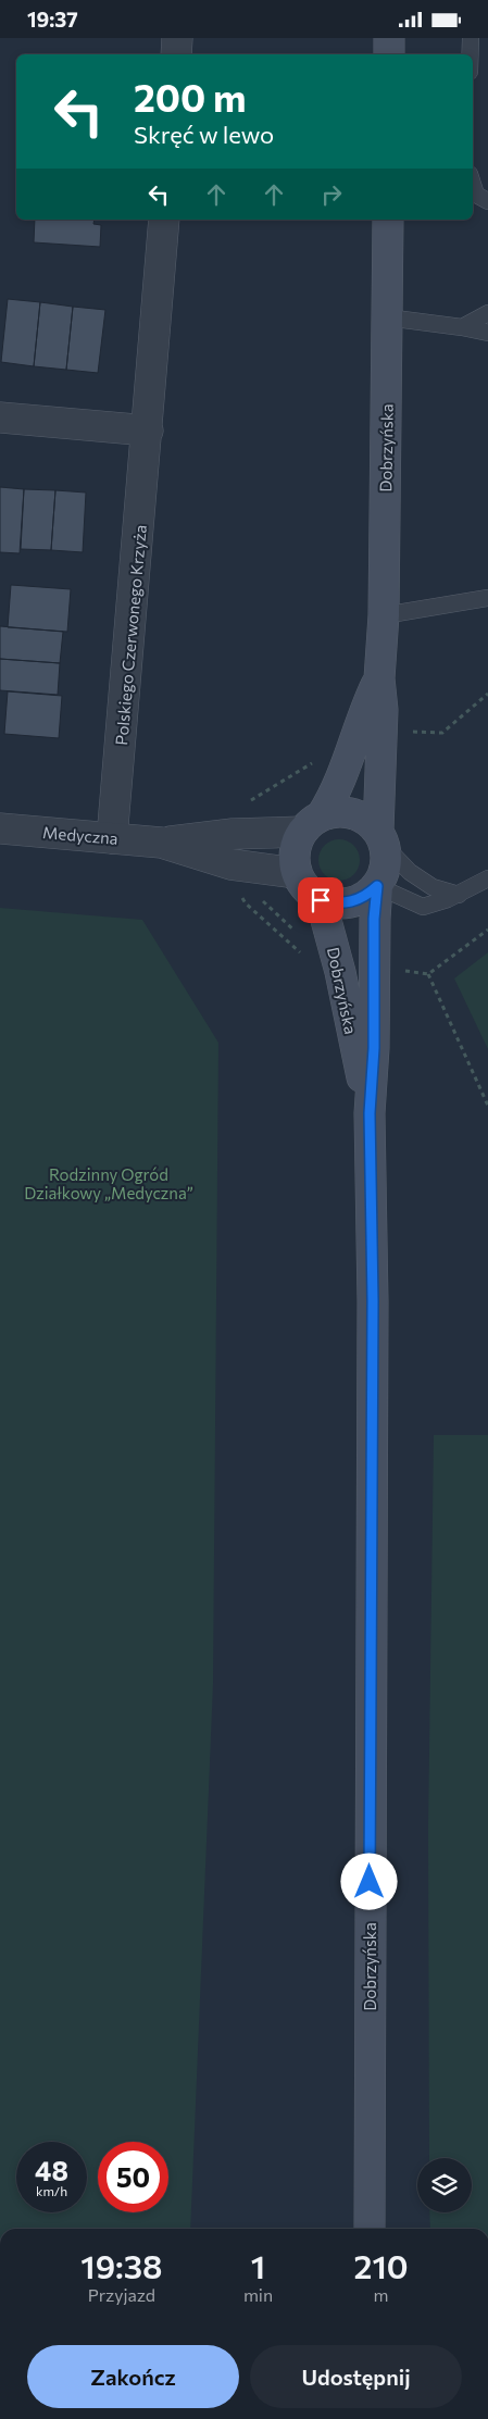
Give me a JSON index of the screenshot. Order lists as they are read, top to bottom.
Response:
{
  "streets": {
    "main road": ["Dobrzyńska"],
    "street": ["Polskiego Czerwonego Krzyża", "Medyczna"]
  },
  "crossings": [
    ["Dobrzyńska", "Medyczna"],
    ["Polskiego Czerwonego Krzyża", "Medyczna"]
  ],
  "parks": ["Rodzinny Ogród Działkowy „Medyczna”"],
  "page": {
    "status": "19:37",
    "turn": ["200 m", "Skręć w lewo"],
    "speed": "48 km/h",
    "limit": "50",
    "eta": [
      "19:38",
      "Przyjazd",
      "1",
      "min",
      "210",
      "m"
    ],
    "buttons": ["Zakończ", "Udostępnij"]
  }
}
